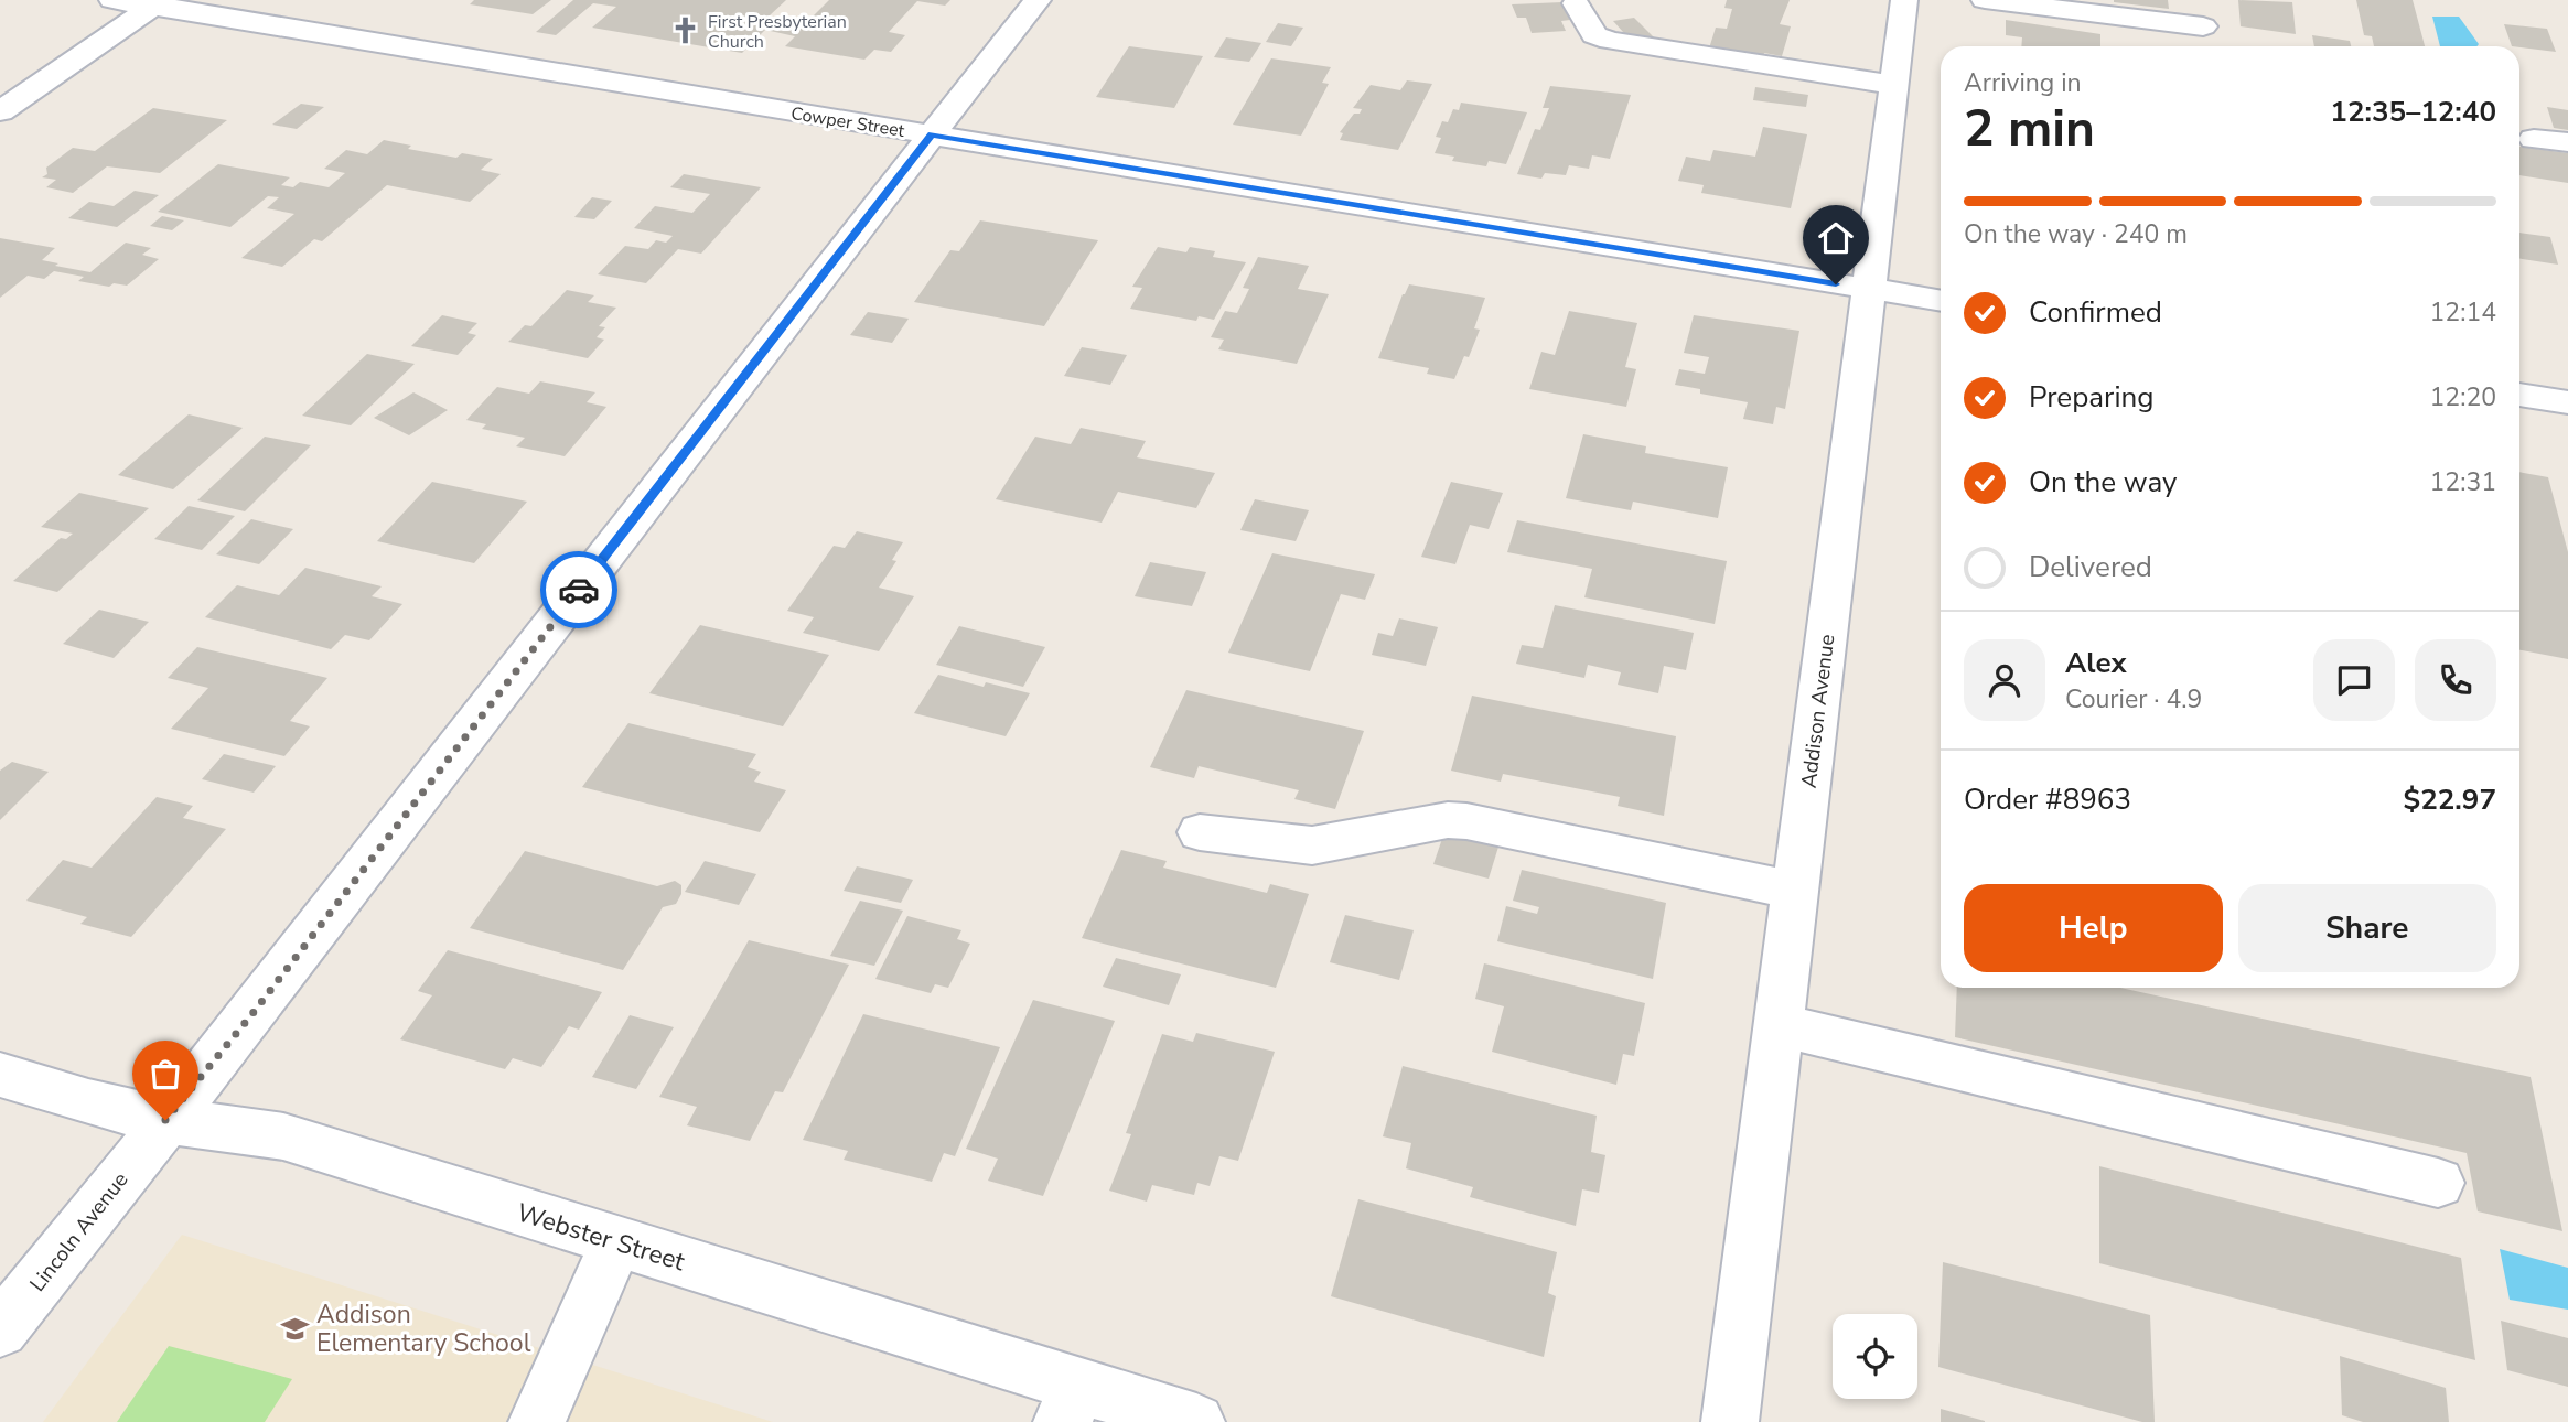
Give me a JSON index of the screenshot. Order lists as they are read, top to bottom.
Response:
{
  "streets": {
    "street": [
      "Cowper Street",
      "Addison Avenue",
      "Lincoln Avenue",
      "Webster Street"
    ]
  },
  "crossings": [
    ["Cowper Street", "Addison Avenue"],
    ["Cowper Street", "Lincoln Avenue"],
    ["Lincoln Avenue", "Webster Street"]
  ],
  "places": {
    "church": ["First Presbyterian Church"],
    "school or university": ["Addison Elementary School"]
  },
  "page": {
    "heading": ["2 min", "Arriving in", "12:35–12:40"],
    "panel": [
      "Alex",
      "Courier · 4.9",
      "Order #8963",
      "$22.97"
    ],
    "bar": "On the way · 240 m",
    "list": [
      ["Confirmed", "12:14"],
      ["Preparing", "12:20"],
      ["On the way", "12:31"],
      "Delivered"
    ],
    "buttons": ["Help", "Share"]
  }
}
